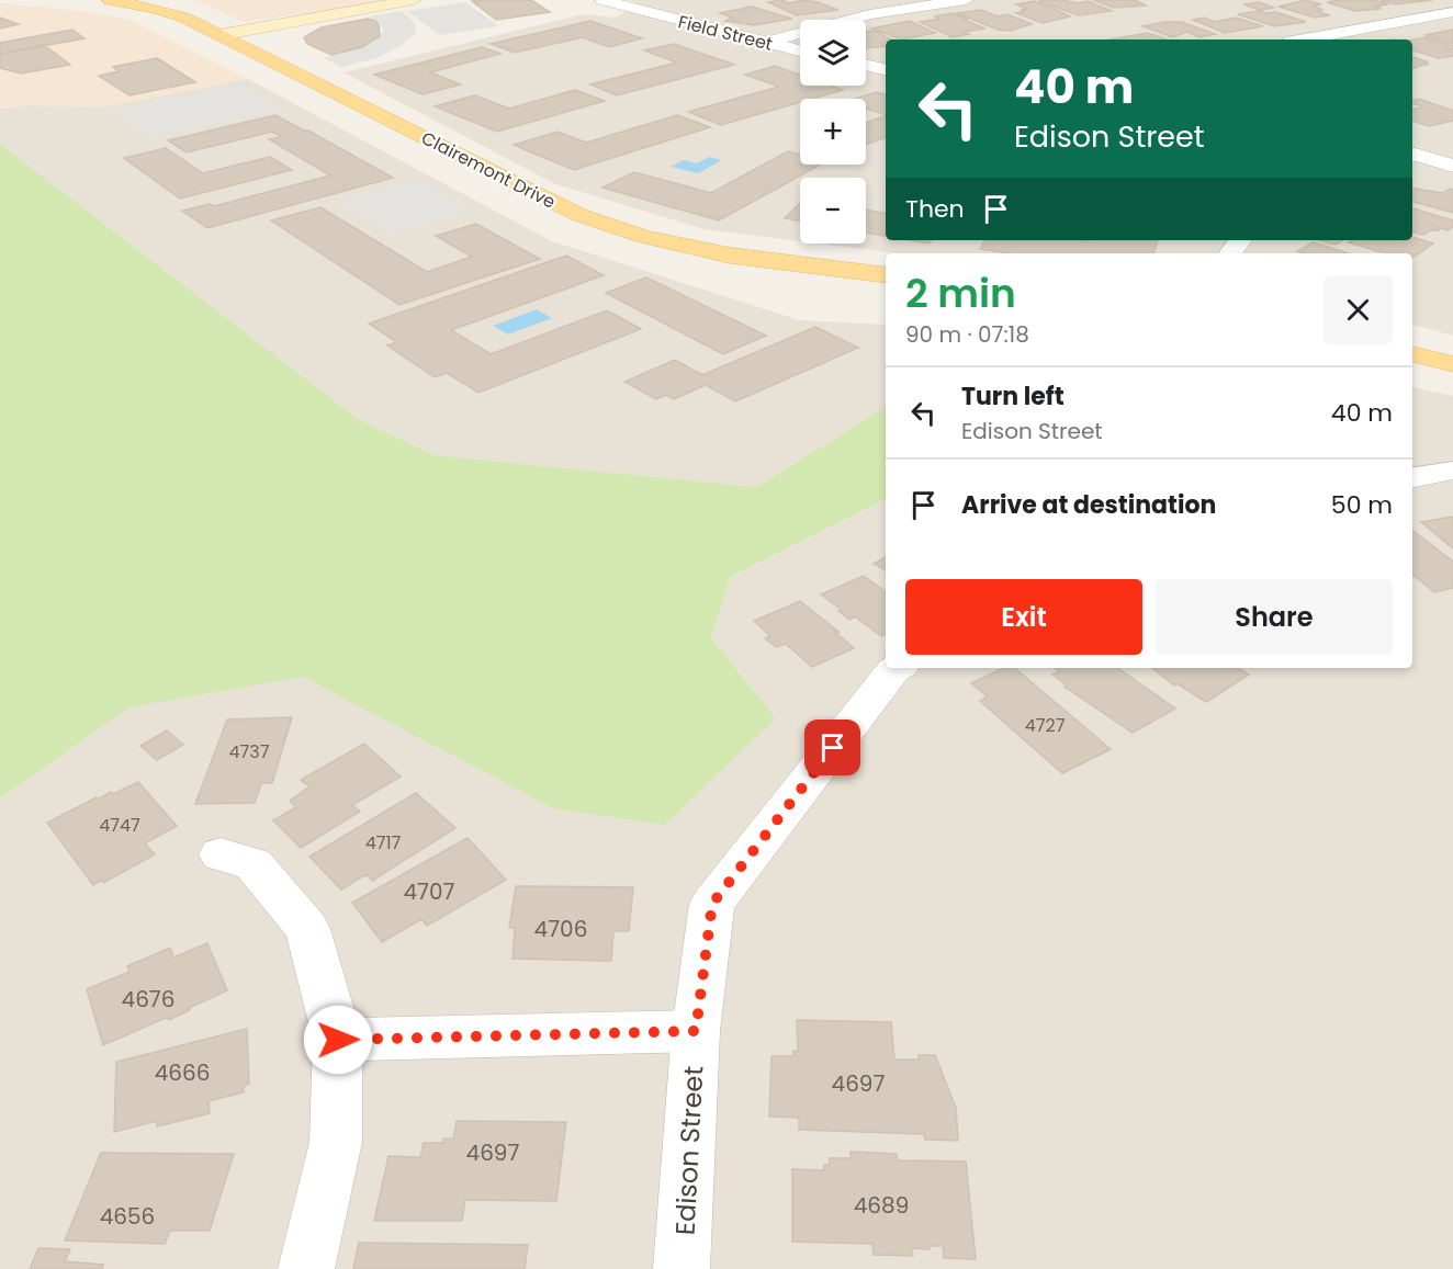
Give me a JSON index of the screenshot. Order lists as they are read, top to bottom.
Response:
{
  "streets": {
    "main road": ["Clairemont Drive"],
    "street": ["Field Street", "Edison Street"]
  },
  "house_numbers": [
    "4727",
    "4737",
    "4747",
    "4717",
    "4707",
    "4706",
    "4676",
    "4666",
    "4697",
    "4697",
    "4689",
    "4656"
  ],
  "page": {
    "map_buttons": ["+", "−"],
    "turn": ["40 m", "Edison Street"],
    "then": "Then",
    "heading": ["2 min", "90 m · 07:18"],
    "list": [
      {
        "name": "Turn left",
        "note": "Edison Street",
        "value": "40 m"
      },
      {
        "name": "Arrive at destination",
        "value": "50 m"
      }
    ],
    "buttons": ["Exit", "Share"]
  }
}
